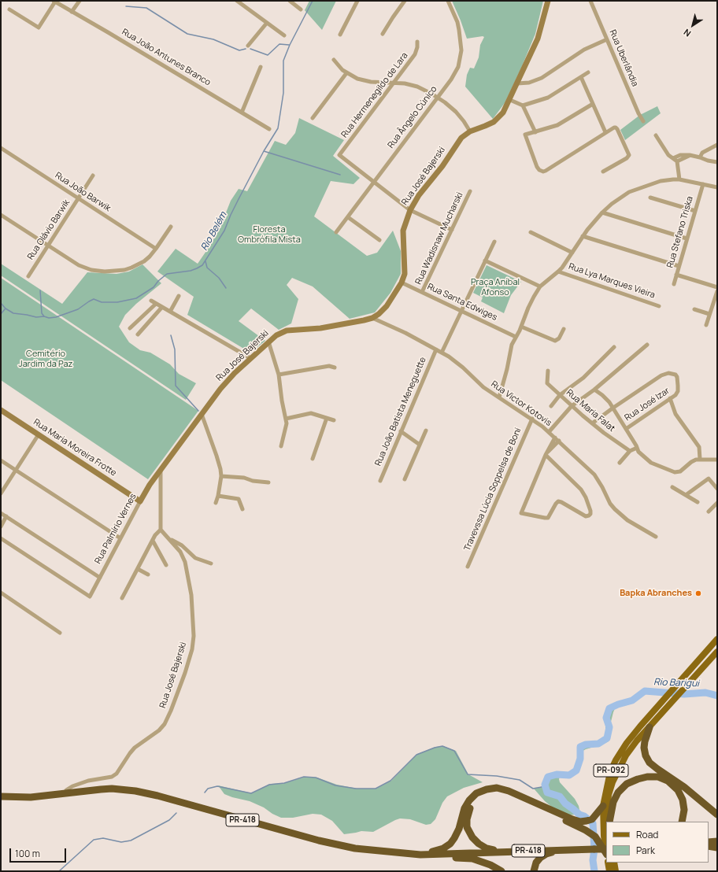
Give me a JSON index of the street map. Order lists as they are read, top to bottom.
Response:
{
  "streets": {
    "highway": ["PR-418"],
    "main road": [
      "Rua José Bajerski",
      "Rua Maria Moreira Frotte",
      "Rua Palmírio Vernes",
      "PR-092"
    ],
    "street": [
      "Rua João Antunes Branco",
      "Rua Uberlândia",
      "Rua Hermenegildo de Lara",
      "Rua Ângelo Cúnico",
      "Rua João Barwik",
      "Rua Olávio Barwik",
      "Rua Stefano Triska",
      "Rua Wadisnaw Mucharski",
      "Rua Lya Marques Vieira",
      "Rua Santa Edwiges",
      "Rua Victor Kotovis",
      "Rua José Izar",
      "Rua Maria Falat",
      "Rua João Batista Meneguette",
      "Travevssa Lúcia Soppelsa de Boni"
    ]
  },
  "crossings": [
    ["Rua Hermenegildo de Lara", "Rua Ângelo Cúnico"],
    ["Rua José Bajerski", "Rua Santa Edwiges"],
    ["Rua José Bajerski", "Rua Victor Kotovis"],
    ["Rua José Bajerski", "Rua Palmírio Vernes"],
    ["Rua José Bajerski", "PR-418"],
    ["Rua João Barwik", "Rua Olávio Barwik"],
    ["Rua Wadisnaw Mucharski", "Rua Santa Edwiges"],
    ["Rua Victor Kotovis", "Rua João Batista Meneguette"],
    ["Rua Victor Kotovis", "Travevssa Lúcia Soppelsa de Boni"],
    ["Rua Maria Moreira Frotte", "Rua Palmírio Vernes"]
  ],
  "water": ["Rio Belém", "Rio Barigui"],
  "parks": ["Floresta Ombrófila Mista", "Praça Aníbal Afonso", "Cemitério Jardim da Paz"],
  "places": ["Bapka Abranches"],
  "legend": ["Road", "Park"],
  "scale_bar": "100 m",
  "north": "bottom left"
}
